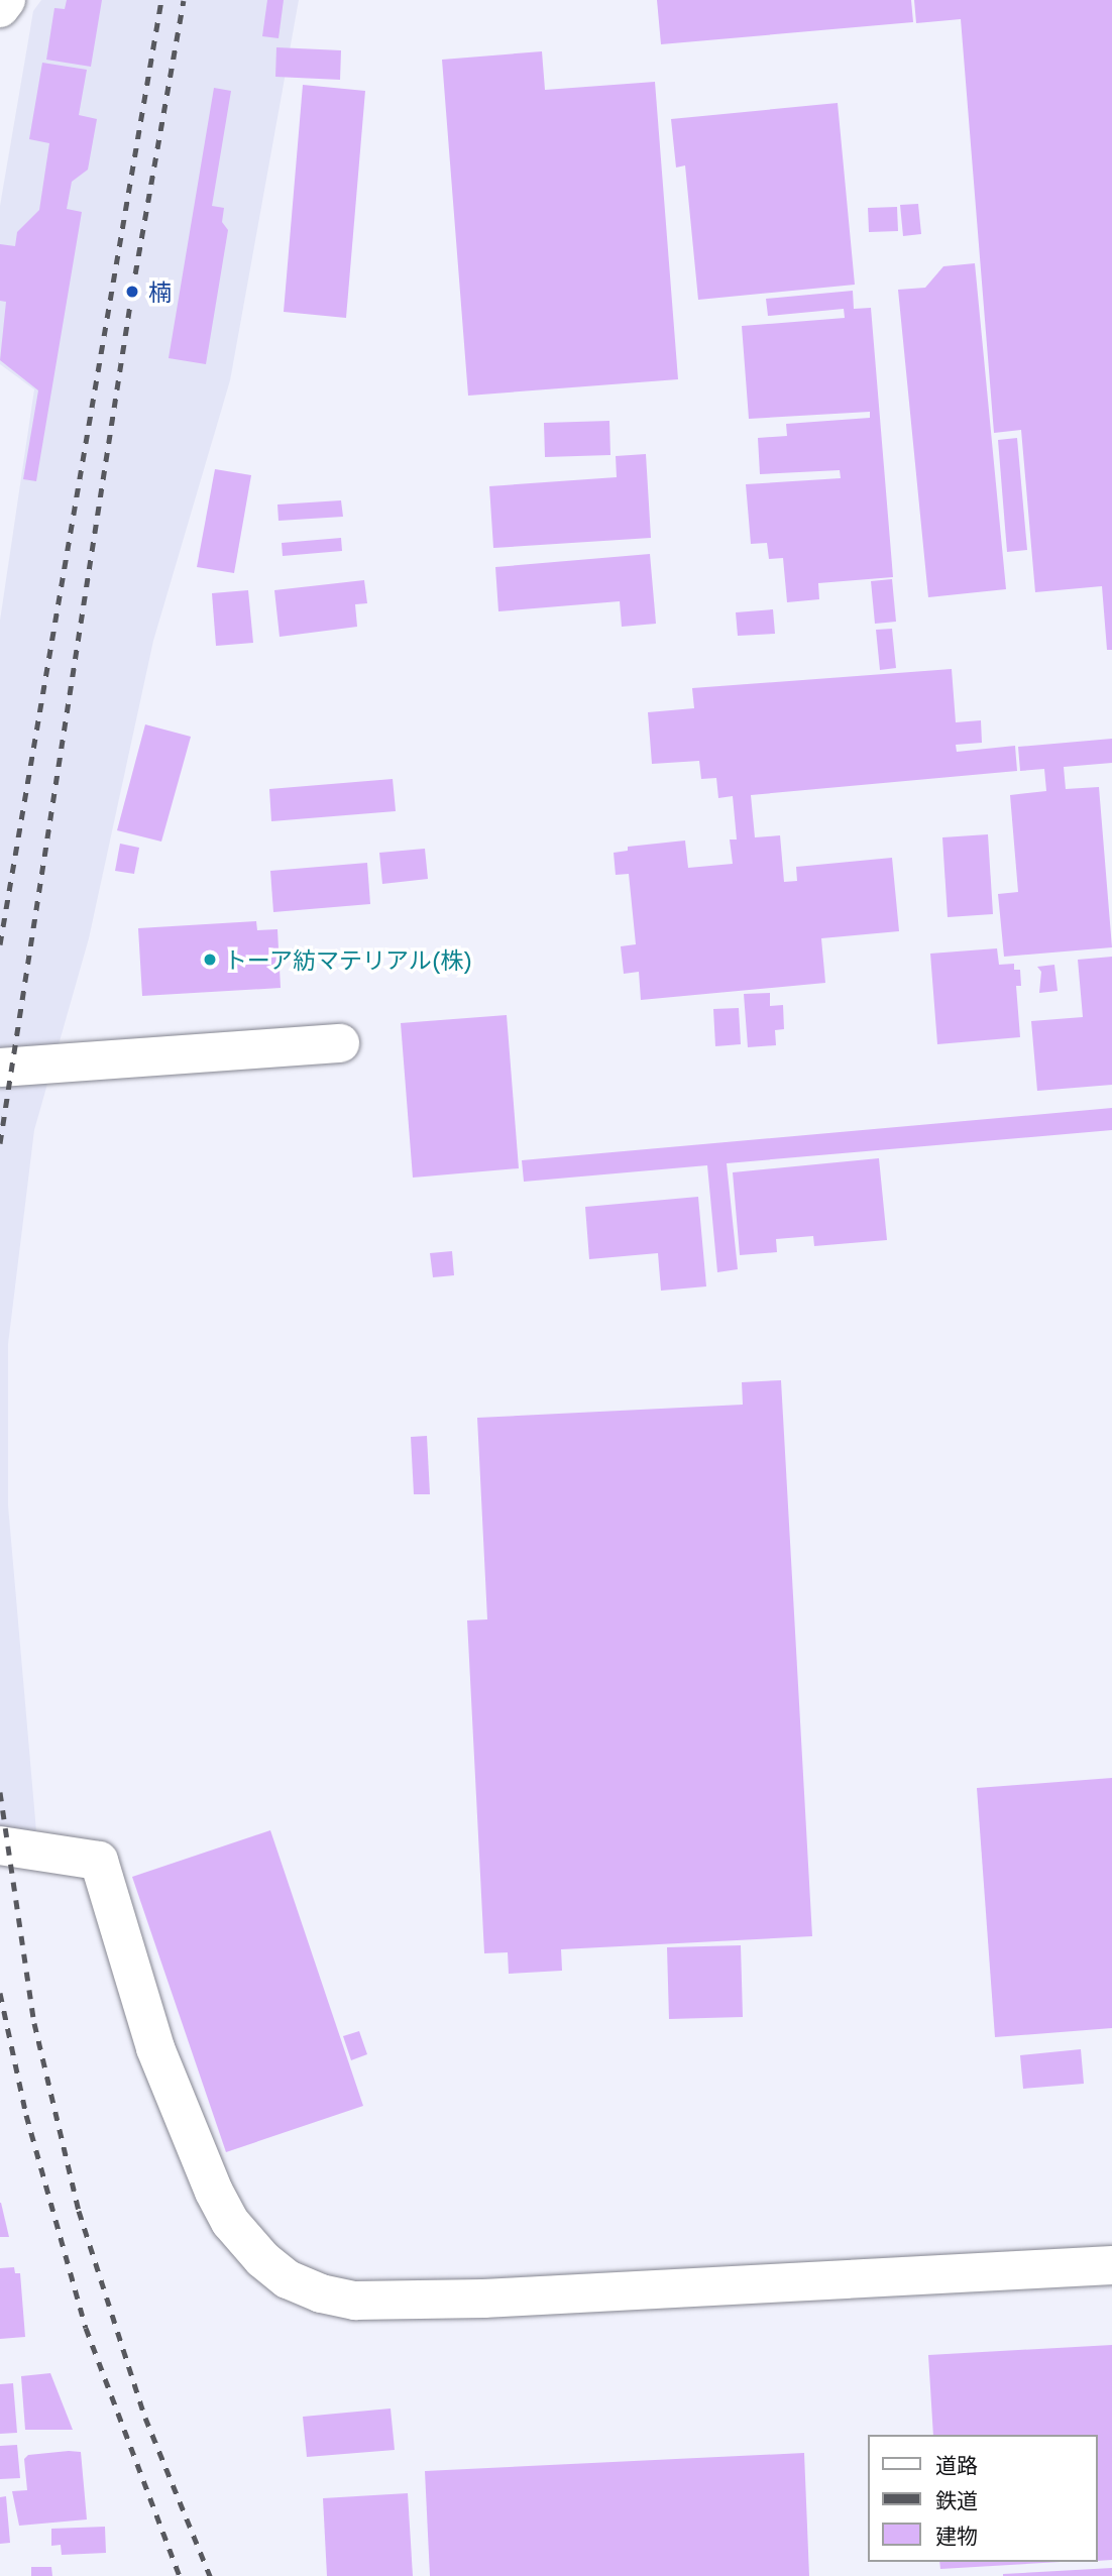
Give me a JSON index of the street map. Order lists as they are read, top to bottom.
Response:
{
  "places": ["楠", "トーア紡マテリアル(株)"],
  "legend": ["道路", "鉄道", "建物"]
}
